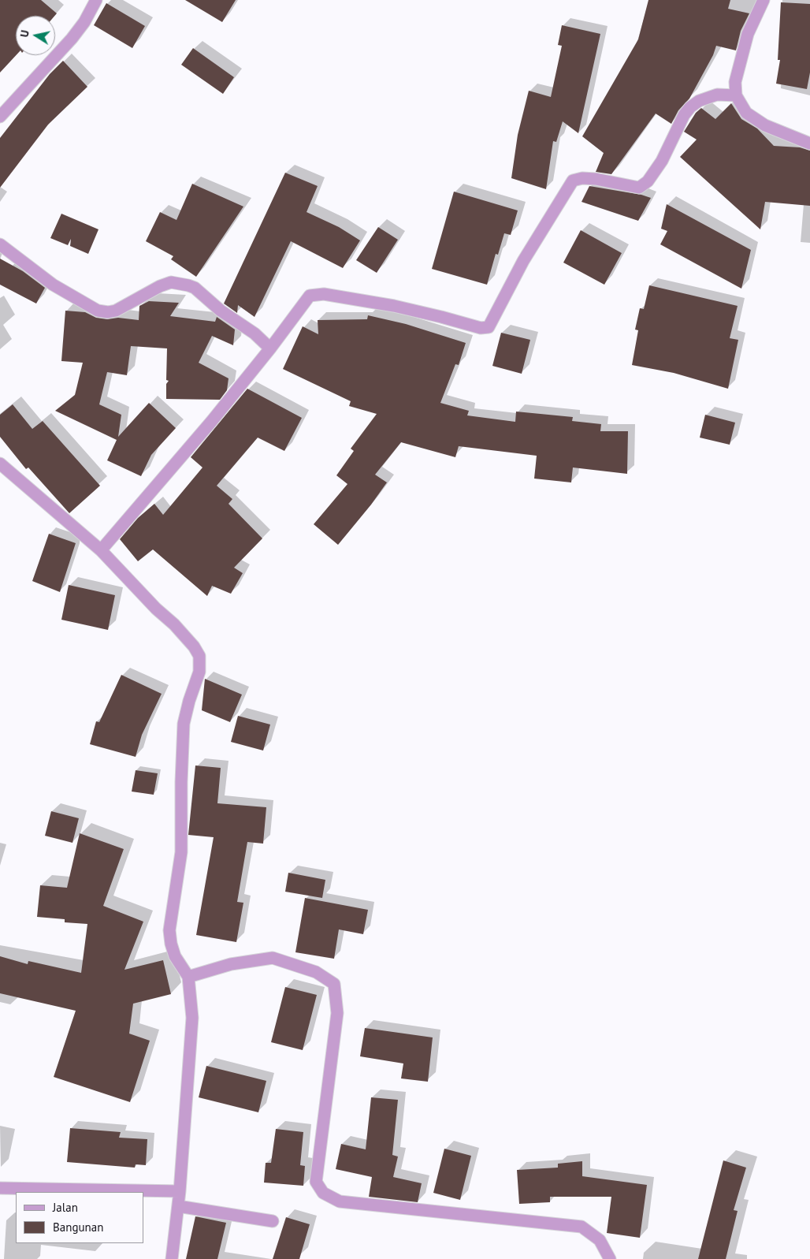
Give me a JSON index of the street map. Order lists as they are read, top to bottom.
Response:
{
  "legend": ["Jalan", "Bangunan"],
  "north": "left"
}
